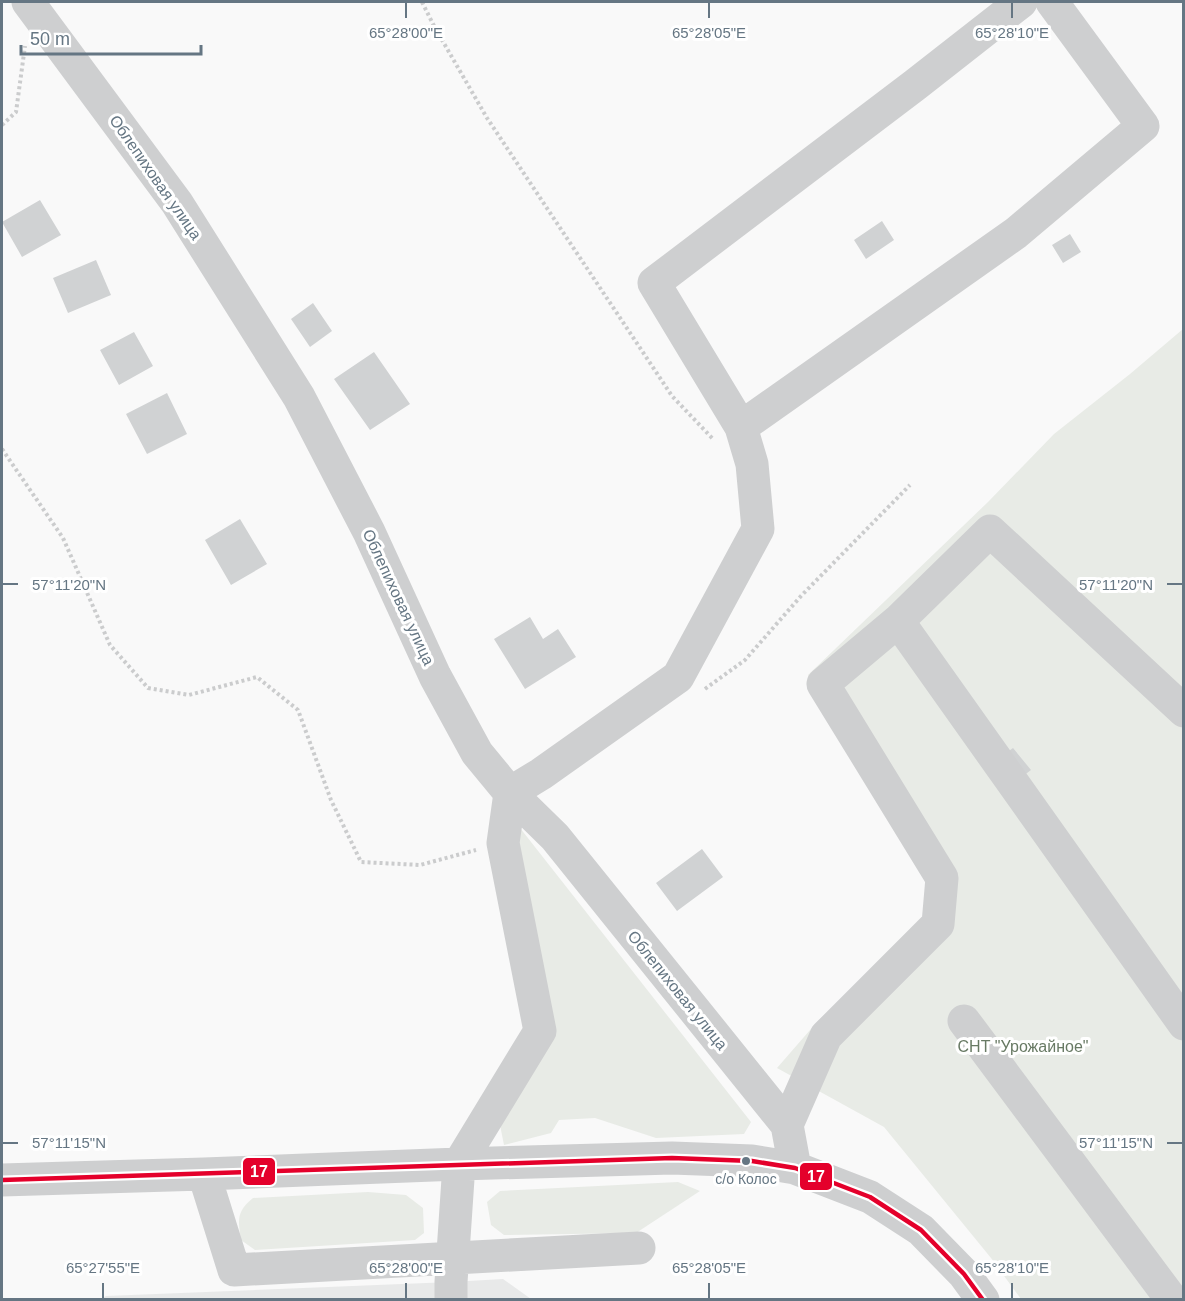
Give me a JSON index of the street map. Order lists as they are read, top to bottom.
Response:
{
  "streets": {
    "street": ["Облепиховая улица"]
  },
  "parks": ["СНТ \"Урожайное\""],
  "places": ["с/о Колос"],
  "lines": ["transit line 17"],
  "scale_bar": "50 m",
  "coordinates": [
    "65°28'00\"E",
    "65°28'05\"E",
    "65°28'10\"E",
    "57°11'20\"N",
    "57°11'15\"N",
    "65°27'55\"E"
  ]
}
